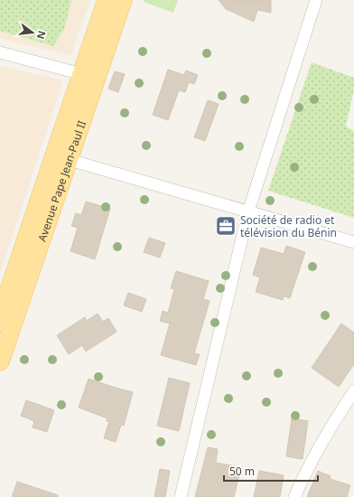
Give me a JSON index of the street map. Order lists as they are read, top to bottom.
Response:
{
  "streets": {
    "main road": ["Avenue Pape Jean-Paul II"]
  },
  "places": {
    "office": ["Société de radio et télévision du Bénin"]
  },
  "scale_bar": "50 m",
  "north": "right"
}
